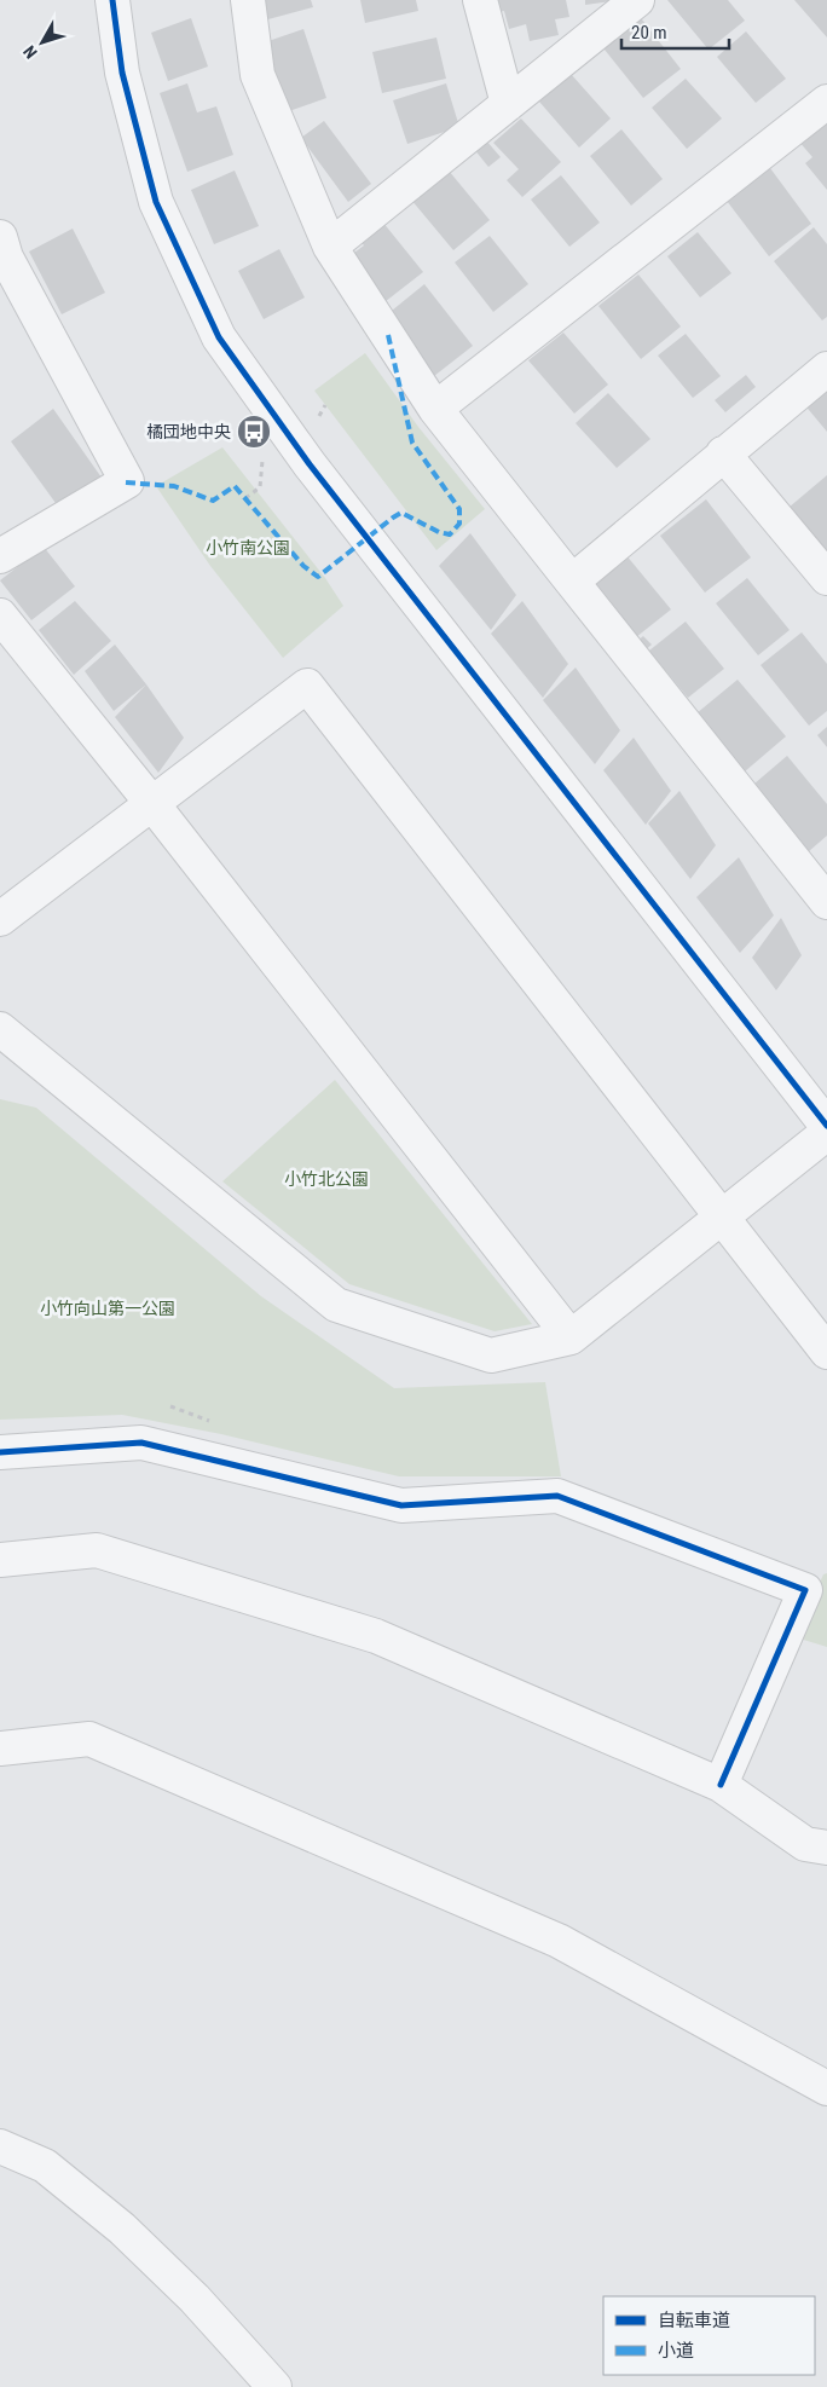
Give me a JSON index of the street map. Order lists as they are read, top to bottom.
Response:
{
  "parks": ["小竹南公園", "小竹北公園", "小竹向山第一公園"],
  "places": {
    "bus stop": ["橘団地中央"]
  },
  "legend": ["自転車道", "小道"],
  "scale_bar": "20 m",
  "north": "bottom left"
}
